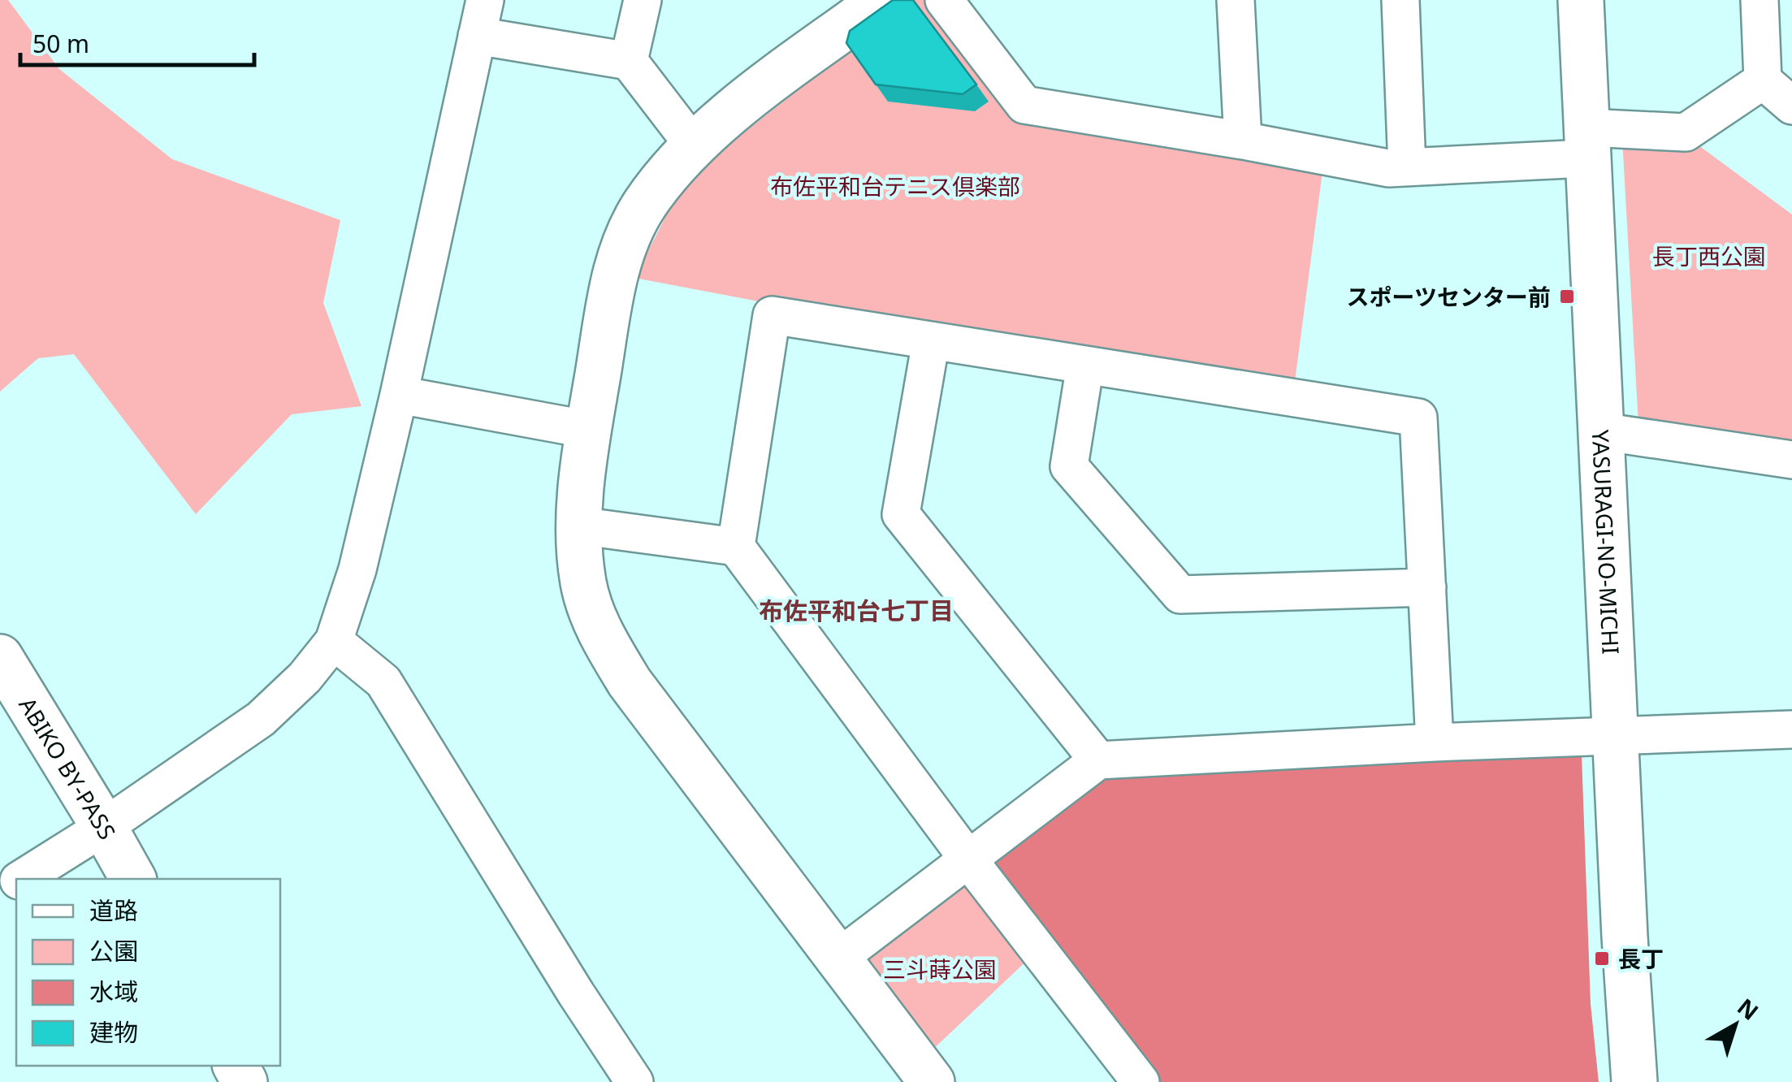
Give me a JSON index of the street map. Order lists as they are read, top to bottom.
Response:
{
  "streets": {
    "main road": ["YASURAGI-NO-MICHI", "ABIKO BY-PASS"]
  },
  "districts": ["布佐平和台七丁目"],
  "parks": ["布佐平和台テニス倶楽部", "長丁西公園", "三斗蒔公園"],
  "places": {
    "transit": ["スポーツセンター前", "長丁"]
  },
  "legend": [
    "道路",
    "公園",
    "水域",
    "建物"
  ],
  "scale_bar": "50 m",
  "north": "top right"
}
